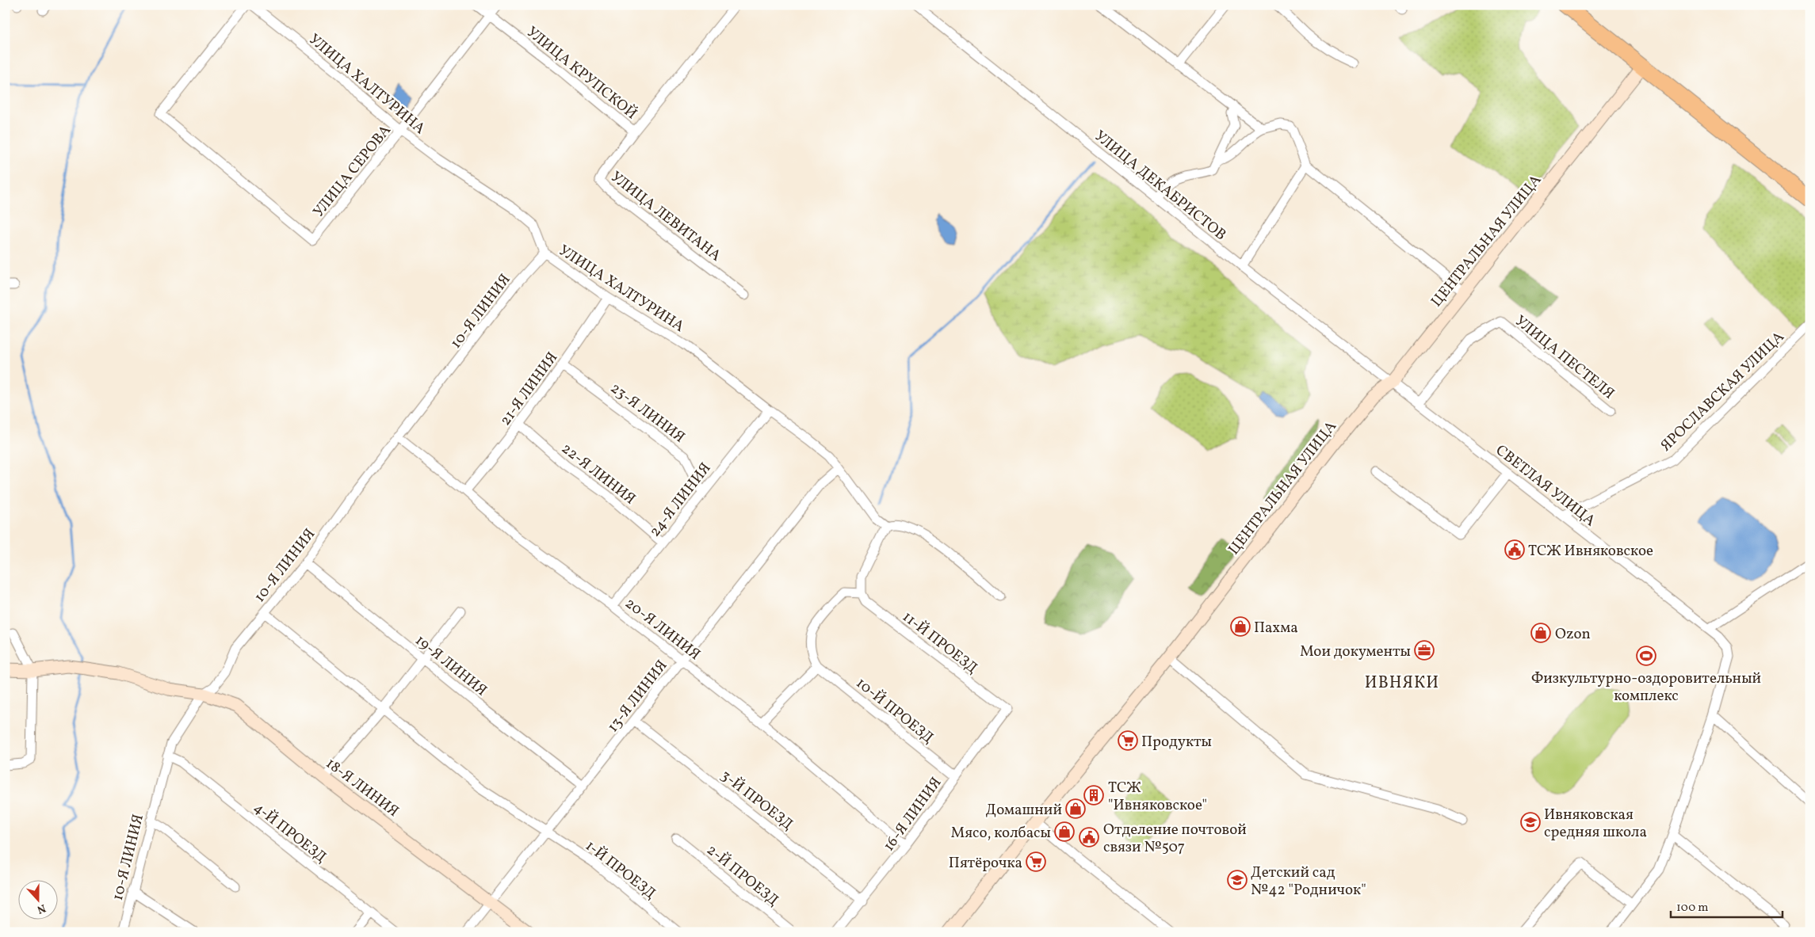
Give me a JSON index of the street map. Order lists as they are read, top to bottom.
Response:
{
  "streets": {
    "street": [
      "УЛИЦА КРУПСКОЙ",
      "УЛИЦА ХАЛТУРИНА",
      "УЛИЦА СЕРОВА",
      "УЛИЦА ДЕКАБРИСТОВ",
      "УЛИЦА ЛЕВИТАНА",
      "ЦЕНТРАЛЬНАЯ УЛИЦА",
      "10-Я ЛИНИЯ",
      "УЛИЦА ПЕСТЕЛЯ",
      "21-Я ЛИНИЯ",
      "ЯРОСЛАВСКАЯ УЛИЦА",
      "23-Я ЛИНИЯ",
      "22-Я ЛИНИЯ",
      "СВЕТЛАЯ УЛИЦА",
      "24-Я ЛИНИЯ",
      "20-Я ЛИНИЯ",
      "11-Й ПРОЕЗД",
      "19-Я ЛИНИЯ",
      "13-Я ЛИНИЯ",
      "10-Й ПРОЕЗД",
      "18-Я ЛИНИЯ",
      "3-Й ПРОЕЗД",
      "16-Я ЛИНИЯ",
      "4-Й ПРОЕЗД",
      "1-Й ПРОЕЗД",
      "2-Й ПРОЕЗД"
    ]
  },
  "crossings": [
    ["УЛИЦА КРУПСКОЙ", "УЛИЦА СЕРОВА"],
    ["УЛИЦА КРУПСКОЙ", "УЛИЦА ЛЕВИТАНА"],
    ["УЛИЦА ХАЛТУРИНА", "УЛИЦА СЕРОВА"],
    ["УЛИЦА ХАЛТУРИНА", "10-Я ЛИНИЯ"],
    ["УЛИЦА ХАЛТУРИНА", "21-Я ЛИНИЯ"],
    ["УЛИЦА ХАЛТУРИНА", "24-Я ЛИНИЯ"],
    ["УЛИЦА ХАЛТУРИНА", "13-Я ЛИНИЯ"],
    ["УЛИЦА ДЕКАБРИСТОВ", "ЦЕНТРАЛЬНАЯ УЛИЦА"],
    ["УЛИЦА ДЕКАБРИСТОВ", "СВЕТЛАЯ УЛИЦА"],
    ["ЦЕНТРАЛЬНАЯ УЛИЦА", "СВЕТЛАЯ УЛИЦА"],
    ["10-Я ЛИНИЯ", "20-Я ЛИНИЯ"],
    ["10-Я ЛИНИЯ", "19-Я ЛИНИЯ"],
    ["10-Я ЛИНИЯ", "18-Я ЛИНИЯ"],
    ["10-Я ЛИНИЯ", "4-Й ПРОЕЗД"],
    ["10-Я ЛИНИЯ", "1-Й ПРОЕЗД"],
    ["УЛИЦА ПЕСТЕЛЯ", "СВЕТЛАЯ УЛИЦА"],
    ["21-Я ЛИНИЯ", "23-Я ЛИНИЯ"],
    ["21-Я ЛИНИЯ", "22-Я ЛИНИЯ"],
    ["21-Я ЛИНИЯ", "20-Я ЛИНИЯ"],
    ["ЯРОСЛАВСКАЯ УЛИЦА", "СВЕТЛАЯ УЛИЦА"],
    ["23-Я ЛИНИЯ", "24-Я ЛИНИЯ"],
    ["22-Я ЛИНИЯ", "24-Я ЛИНИЯ"],
    ["24-Я ЛИНИЯ", "20-Я ЛИНИЯ"],
    ["20-Я ЛИНИЯ", "13-Я ЛИНИЯ"],
    ["20-Я ЛИНИЯ", "16-Я ЛИНИЯ"],
    ["11-Й ПРОЕЗД", "16-Я ЛИНИЯ"],
    ["19-Я ЛИНИЯ", "13-Я ЛИНИЯ"],
    ["13-Я ЛИНИЯ", "18-Я ЛИНИЯ"],
    ["13-Я ЛИНИЯ", "3-Й ПРОЕЗД"],
    ["13-Я ЛИНИЯ", "1-Й ПРОЕЗД"],
    ["10-Й ПРОЕЗД", "16-Я ЛИНИЯ"],
    ["3-Й ПРОЕЗД", "16-Я ЛИНИЯ"]
  ],
  "districts": ["ИВНЯКИ"],
  "places": {
    "public building": ["ТСЖ Ивняковское", "Отделение почтовой связи №507"],
    "shop": [
      "Пахма",
      "Ozon",
      "Домашний",
      "Мясо, колбасы"
    ],
    "office": ["Мои документы"],
    "sports": ["Физкультурно-оздоровительный комплекс"],
    "supermarket": ["Продукты", "Пятёрочка"],
    "building": ["ТСЖ \"Ивняковское\""],
    "school or university": ["Ивняковская средняя школа", "Детский сад №42 \"Родничок\""]
  },
  "scale_bar": "100 m",
  "north": "bottom"
}
